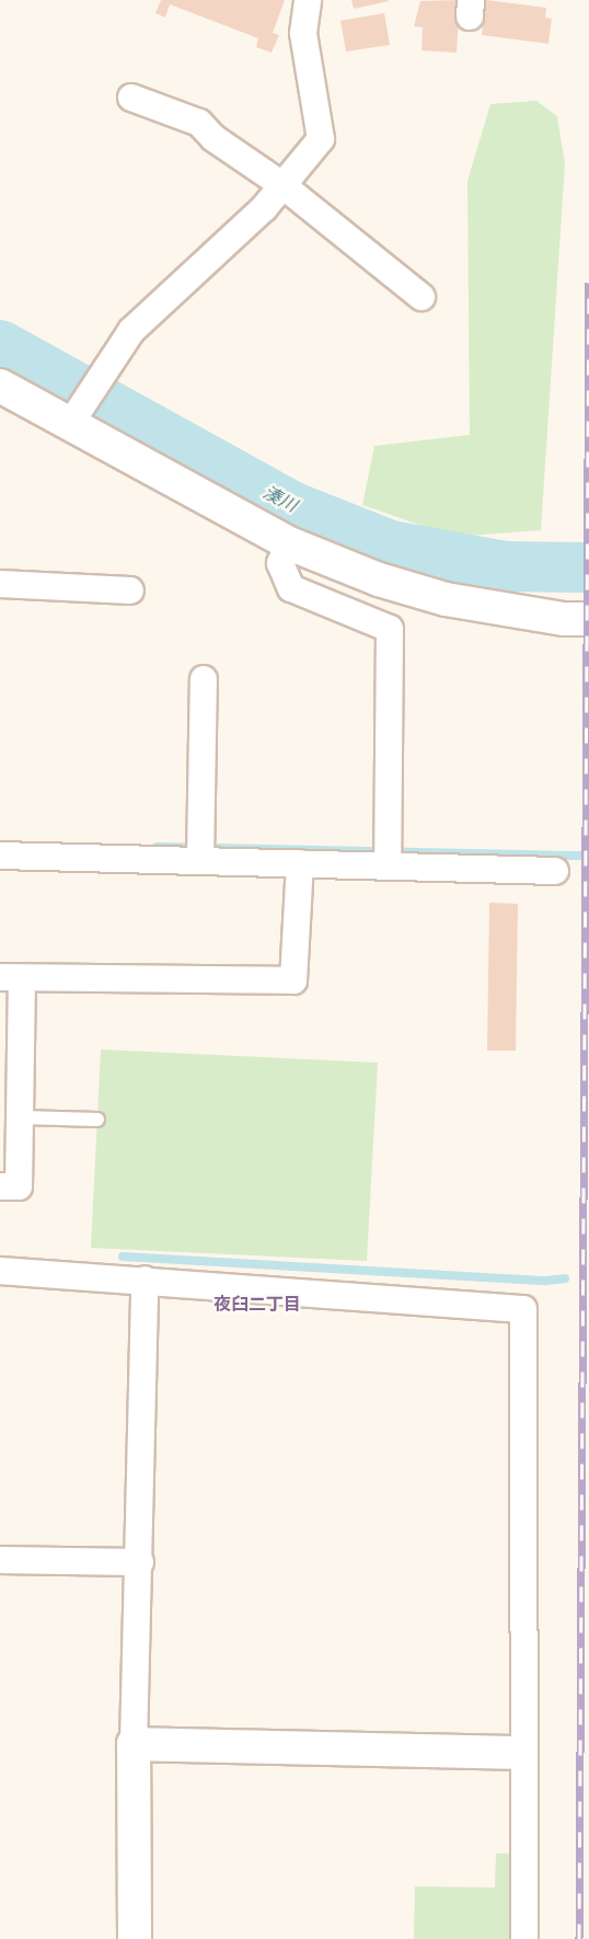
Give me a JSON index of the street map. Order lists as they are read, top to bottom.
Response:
{
  "districts": ["夜臼二丁目"],
  "water": ["湊川"]
}
